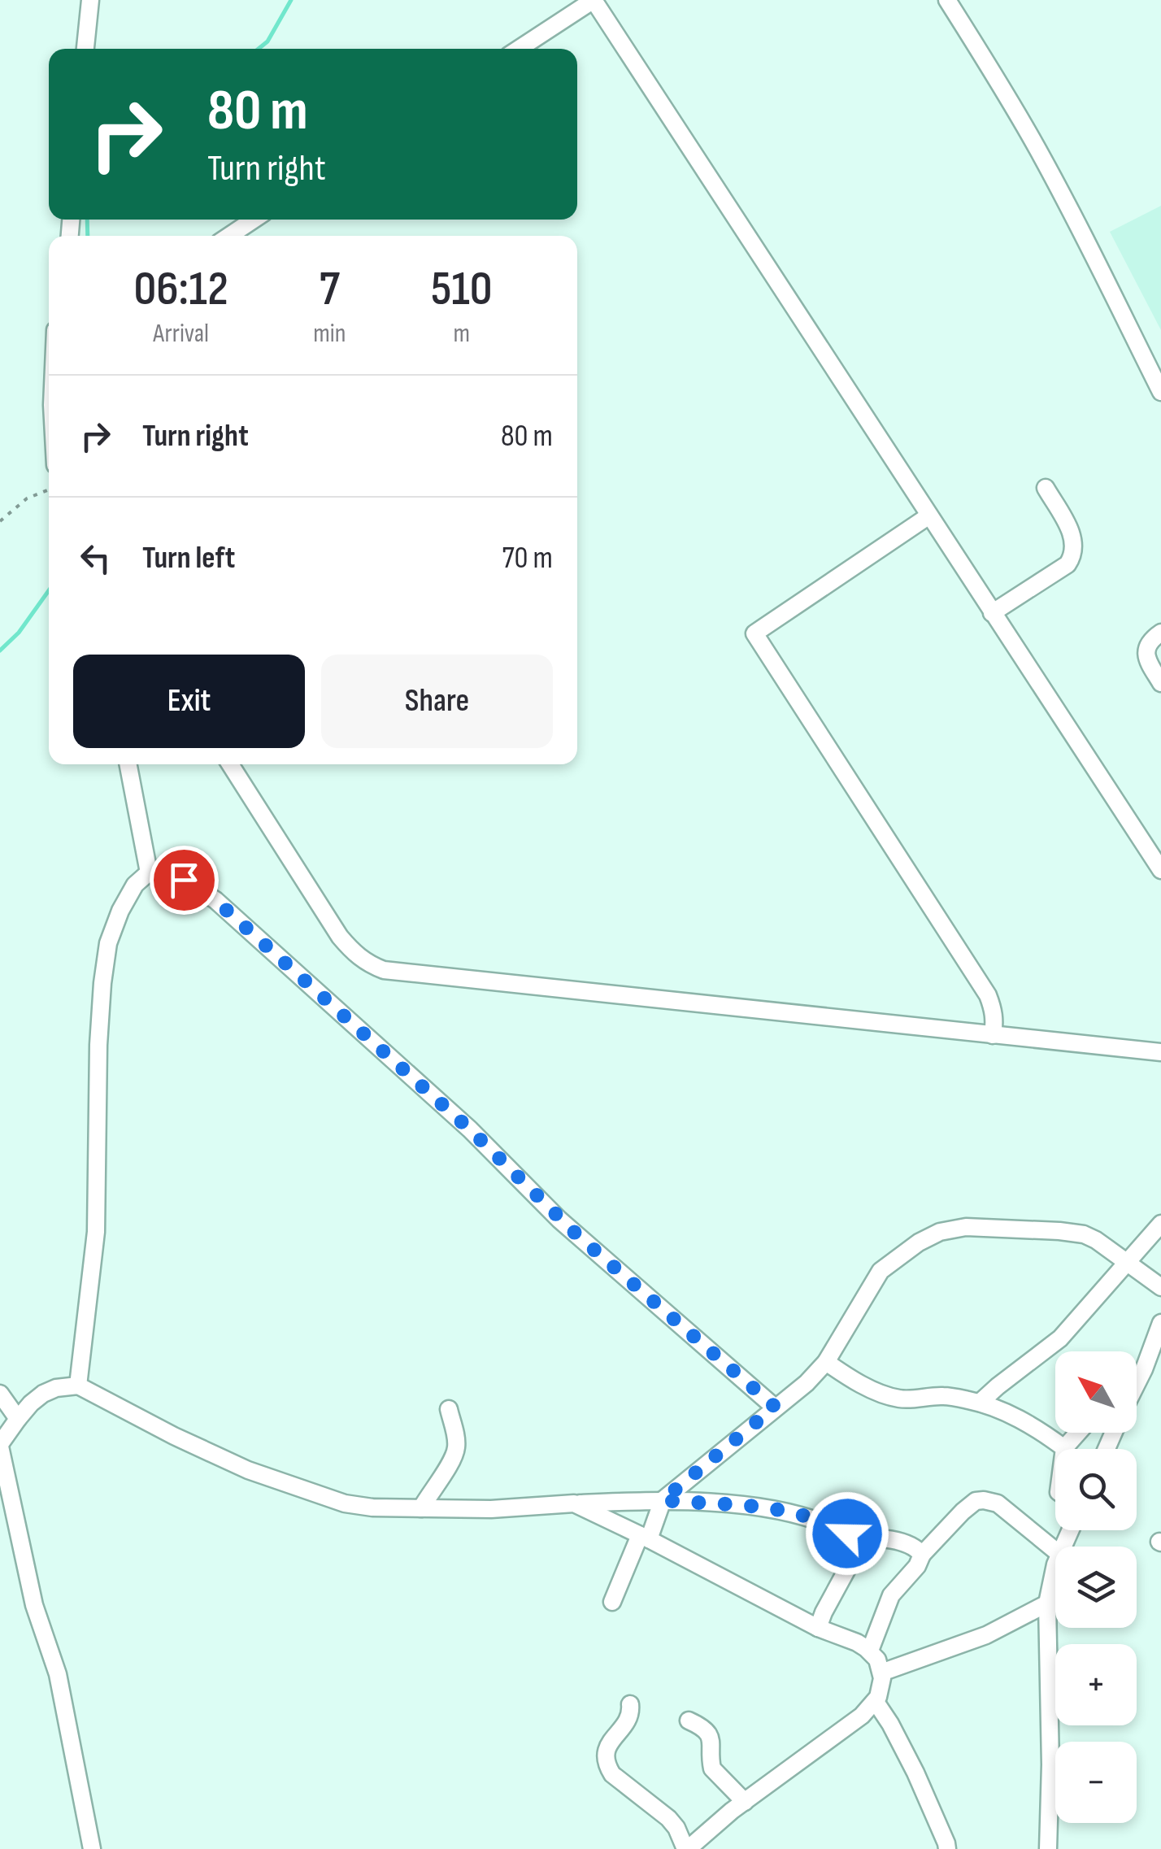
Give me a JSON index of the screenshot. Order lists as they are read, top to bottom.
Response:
{
  "north": "top left",
  "page": {
    "turn": ["80 m", "Turn right"],
    "eta": [
      "06:12",
      "Arrival",
      "7",
      "min",
      "510",
      "m"
    ],
    "list": [
      {
        "name": "Turn right",
        "value": "80 m"
      },
      {
        "name": "Turn left",
        "value": "70 m"
      }
    ],
    "buttons": ["Exit", "Share"],
    "map_buttons": ["+", "−"]
  }
}
